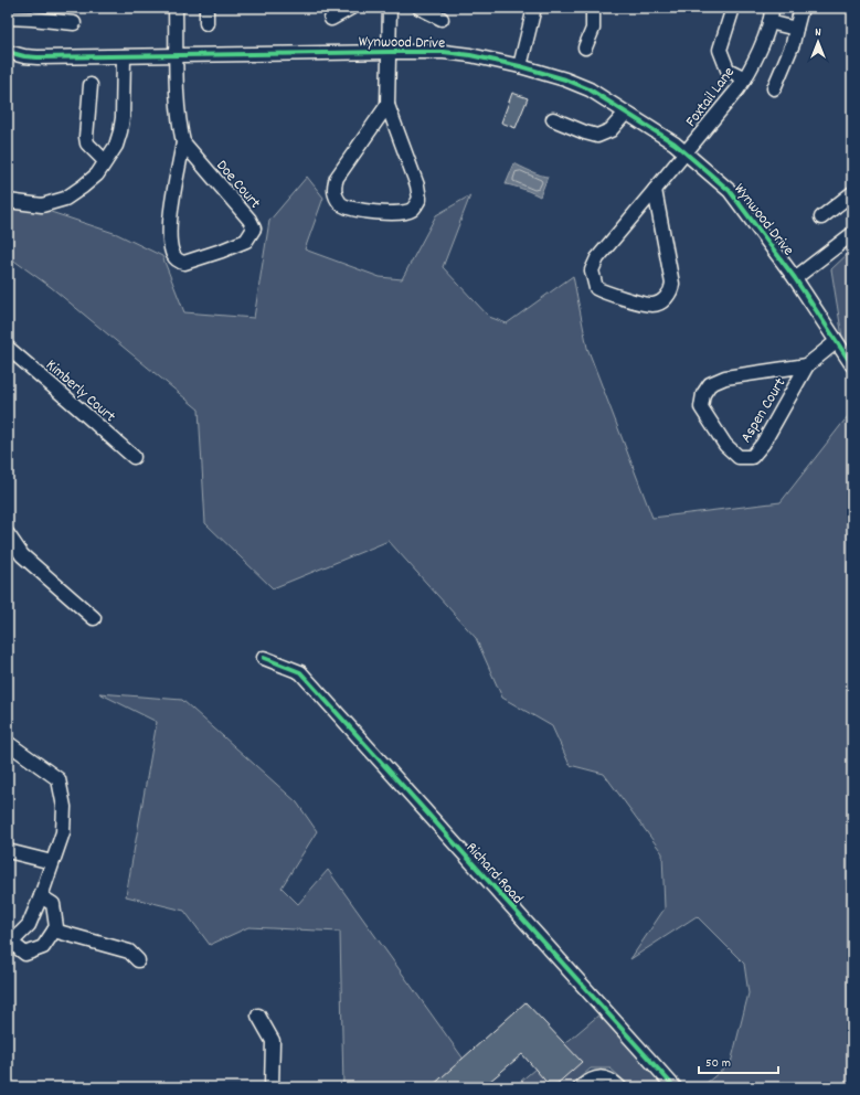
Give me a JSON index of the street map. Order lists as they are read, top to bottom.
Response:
{
  "streets": {
    "street": [
      "Wynwood Drive",
      "Foxtail Lane",
      "Doe Court",
      "Kimberly Court",
      "Aspen Court",
      "Richard Road"
    ]
  },
  "crossings": [
    ["Wynwood Drive", "Foxtail Lane"],
    ["Wynwood Drive", "Doe Court"],
    ["Wynwood Drive", "Aspen Court"]
  ],
  "scale_bar": "50 m",
  "north": "top"
}
